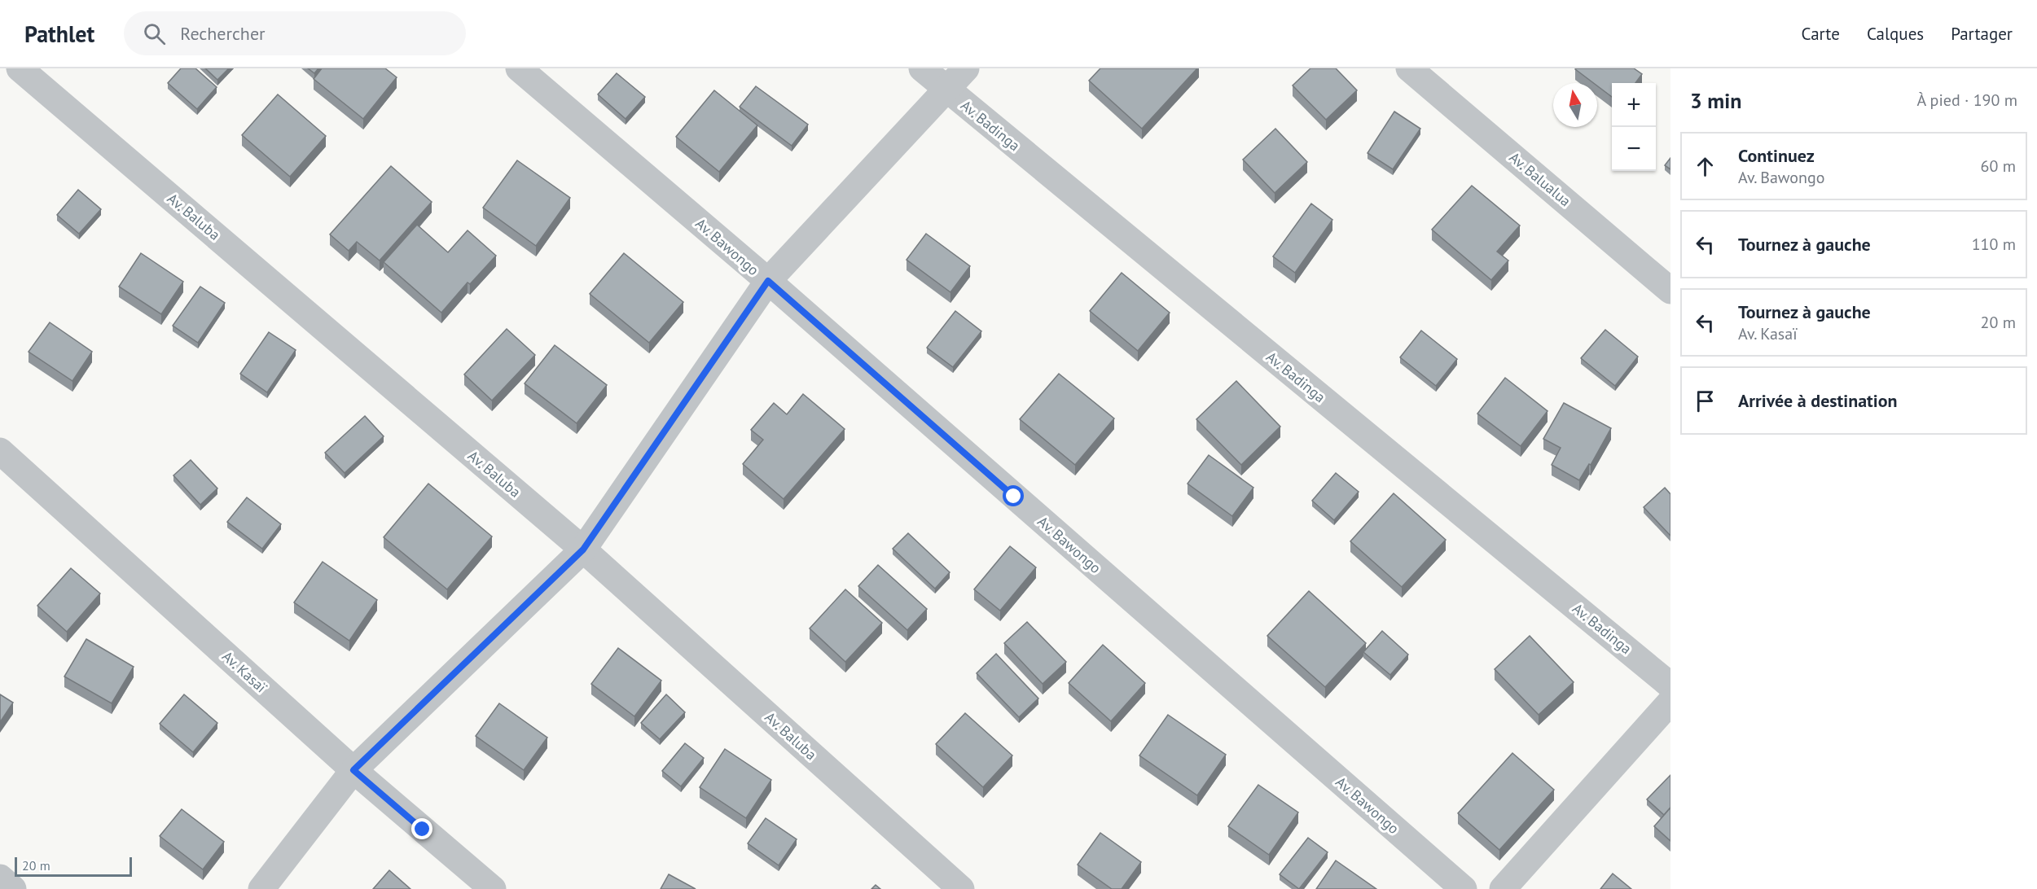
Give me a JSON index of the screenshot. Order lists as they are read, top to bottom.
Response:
{
  "streets": {
    "street": [
      "Av. Badinga",
      "Av. Balualua",
      "Av. Baluba",
      "Av. Bawongo",
      "Av. Kasaï"
    ]
  },
  "scale_bar": "20 m",
  "north": "top",
  "page": {
    "header": "Pathlet",
    "search": "Rechercher",
    "nav": ["Carte", "Calques", "Partager"],
    "heading": ["3 min", "À pied · 190 m"],
    "map_buttons": ["+", "−"],
    "list": [
      ["Continuez", "Av. Bawongo", "60 m"],
      ["Tournez à gauche", "110 m"],
      ["Tournez à gauche", "Av. Kasaï", "20 m"],
      "Arrivée à destination"
    ],
    "scale": "20 m"
  }
}
